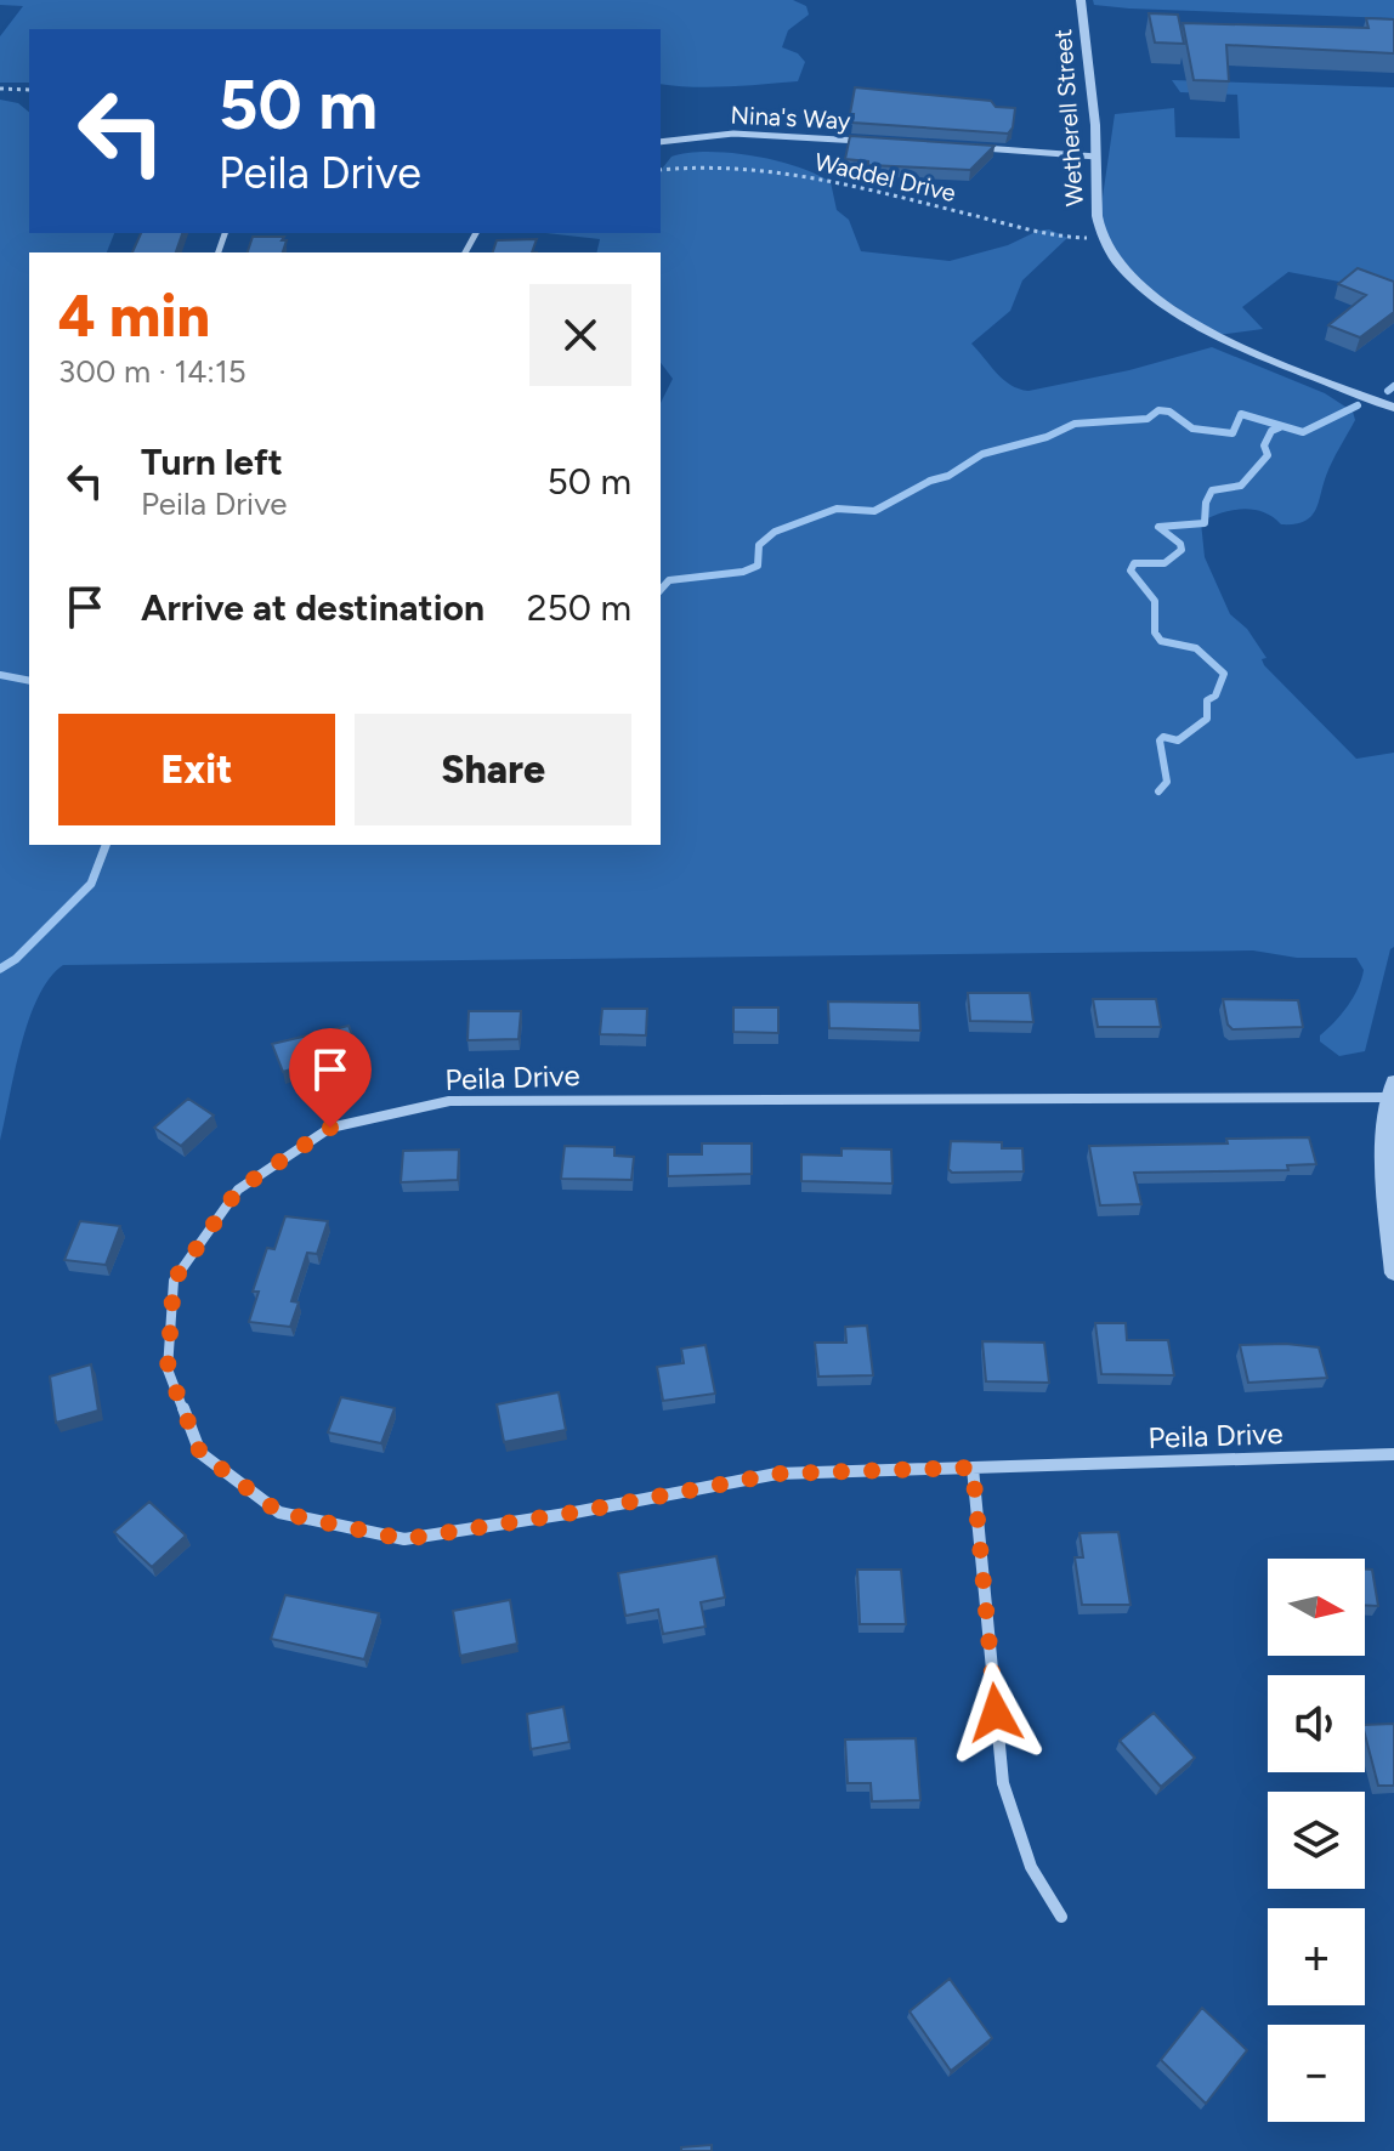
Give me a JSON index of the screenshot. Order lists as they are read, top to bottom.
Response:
{
  "streets": {
    "street": ["Nina's Way", "Wetherell Street", "Peila Drive"],
    "path": ["Waddel Drive"]
  },
  "crossings": [
    ["Wetherell Street", "Waddel Drive"]
  ],
  "north": "right",
  "page": {
    "turn": ["50 m", "Peila Drive"],
    "heading": ["4 min", "300 m · 14:15"],
    "list": [
      {
        "name": "Turn left",
        "note": "Peila Drive",
        "value": "50 m"
      },
      {
        "name": "Arrive at destination",
        "value": "250 m"
      }
    ],
    "buttons": ["Exit", "Share"],
    "map_buttons": ["+", "−"]
  }
}
